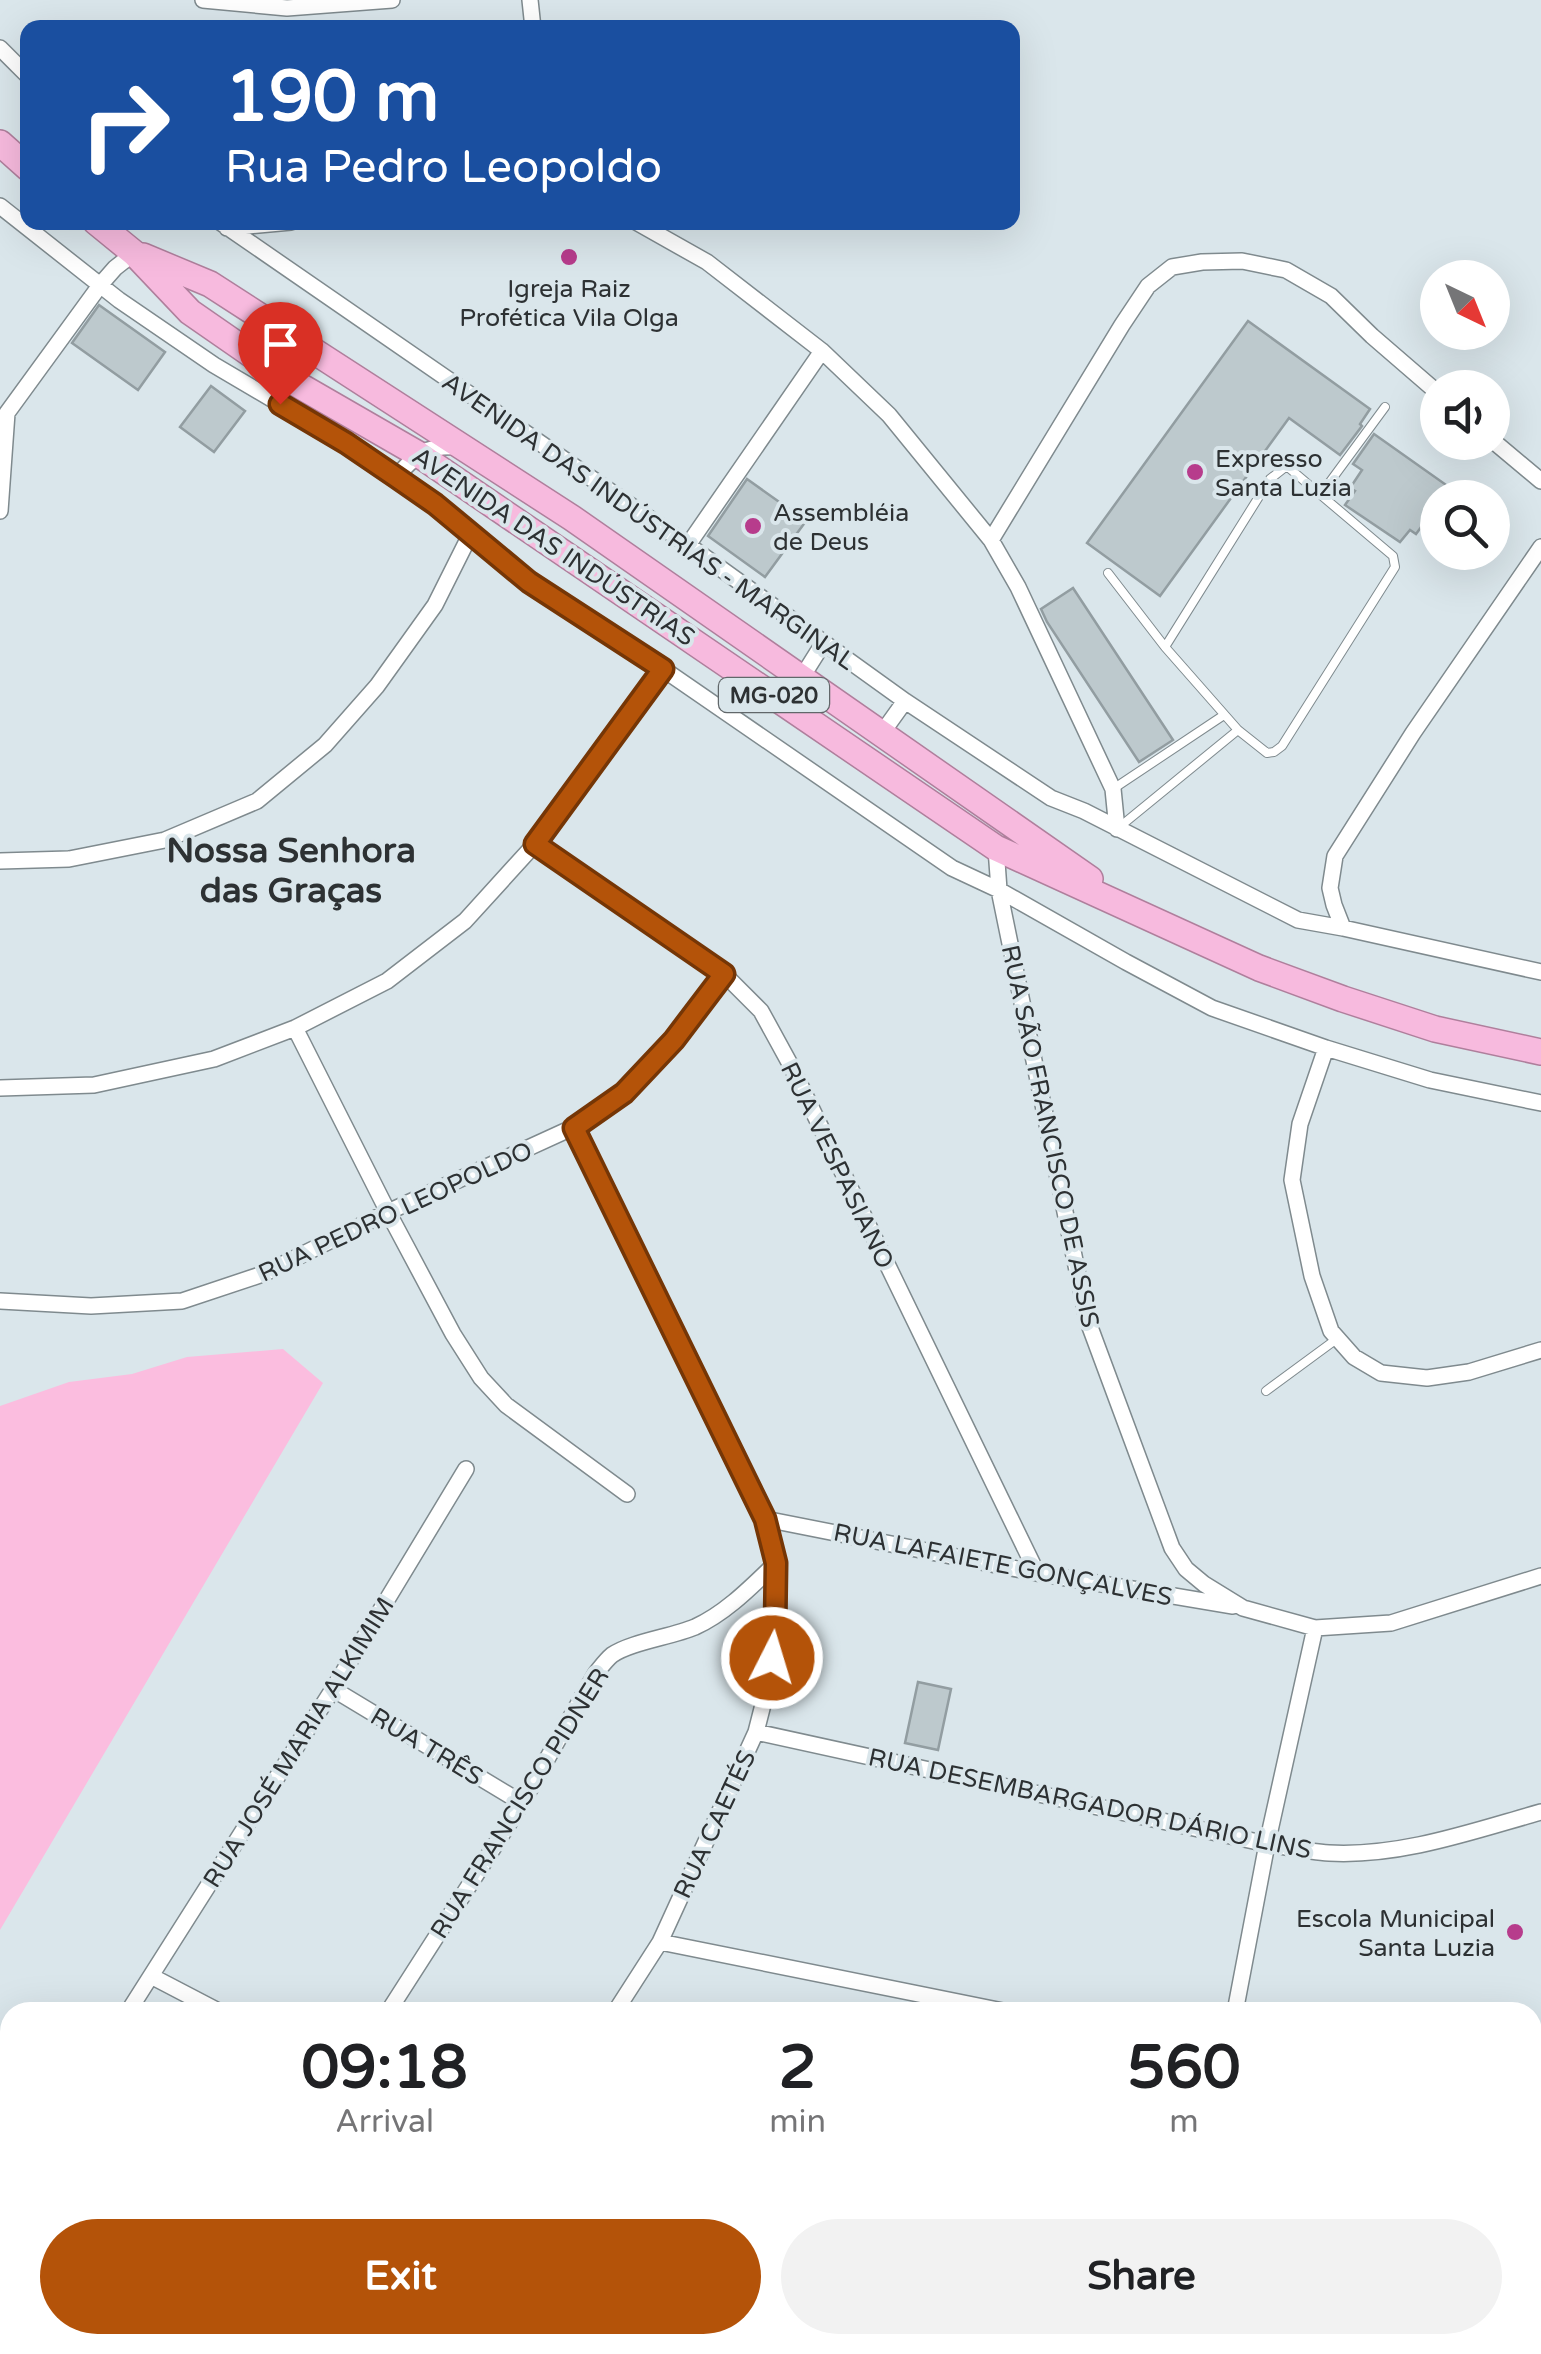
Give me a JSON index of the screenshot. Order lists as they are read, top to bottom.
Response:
{
  "streets": {
    "highway": ["AVENIDA DAS INDÚSTRIAS", "MG-020"],
    "street": [
      "AVENIDA DAS INDÚSTRIAS - MARGINAL",
      "RUA SÃO FRANCISCO DE ASSIS",
      "RUA VESPASIANO",
      "RUA PEDRO LEOPOLDO",
      "RUA LAFAIETE GONÇALVES",
      "RUA JOSÉ MARIA ALKIMIM",
      "RUA TRÊS",
      "RUA FRANCISCO PIDNER",
      "RUA DESEMBARGADOR DÁRIO LINS",
      "RUA CAETÉS"
    ]
  },
  "crossings": [
    ["AVENIDA DAS INDÚSTRIAS", "RUA SÃO FRANCISCO DE ASSIS"],
    ["RUA SÃO FRANCISCO DE ASSIS", "RUA LAFAIETE GONÇALVES"],
    ["RUA VESPASIANO", "RUA PEDRO LEOPOLDO"],
    ["RUA VESPASIANO", "RUA LAFAIETE GONÇALVES"],
    ["RUA PEDRO LEOPOLDO", "RUA CAETÉS"],
    ["RUA LAFAIETE GONÇALVES", "RUA CAETÉS"],
    ["RUA JOSÉ MARIA ALKIMIM", "RUA TRÊS"],
    ["RUA TRÊS", "RUA FRANCISCO PIDNER"],
    ["RUA FRANCISCO PIDNER", "RUA CAETÉS"],
    ["RUA DESEMBARGADOR DÁRIO LINS", "RUA CAETÉS"]
  ],
  "districts": ["Nossa Senhora das Graças"],
  "places": [
    "Igreja Raiz Profética Vila Olga",
    "Expresso Santa Luzia",
    "Assembléia de Deus",
    "Escola Municipal Santa Luzia"
  ],
  "north": "bottom right",
  "page": {
    "turn": ["190 m", "Rua Pedro Leopoldo"],
    "eta": [
      "09:18",
      "Arrival",
      "2",
      "min",
      "560",
      "m"
    ],
    "buttons": ["Exit", "Share"]
  }
}
